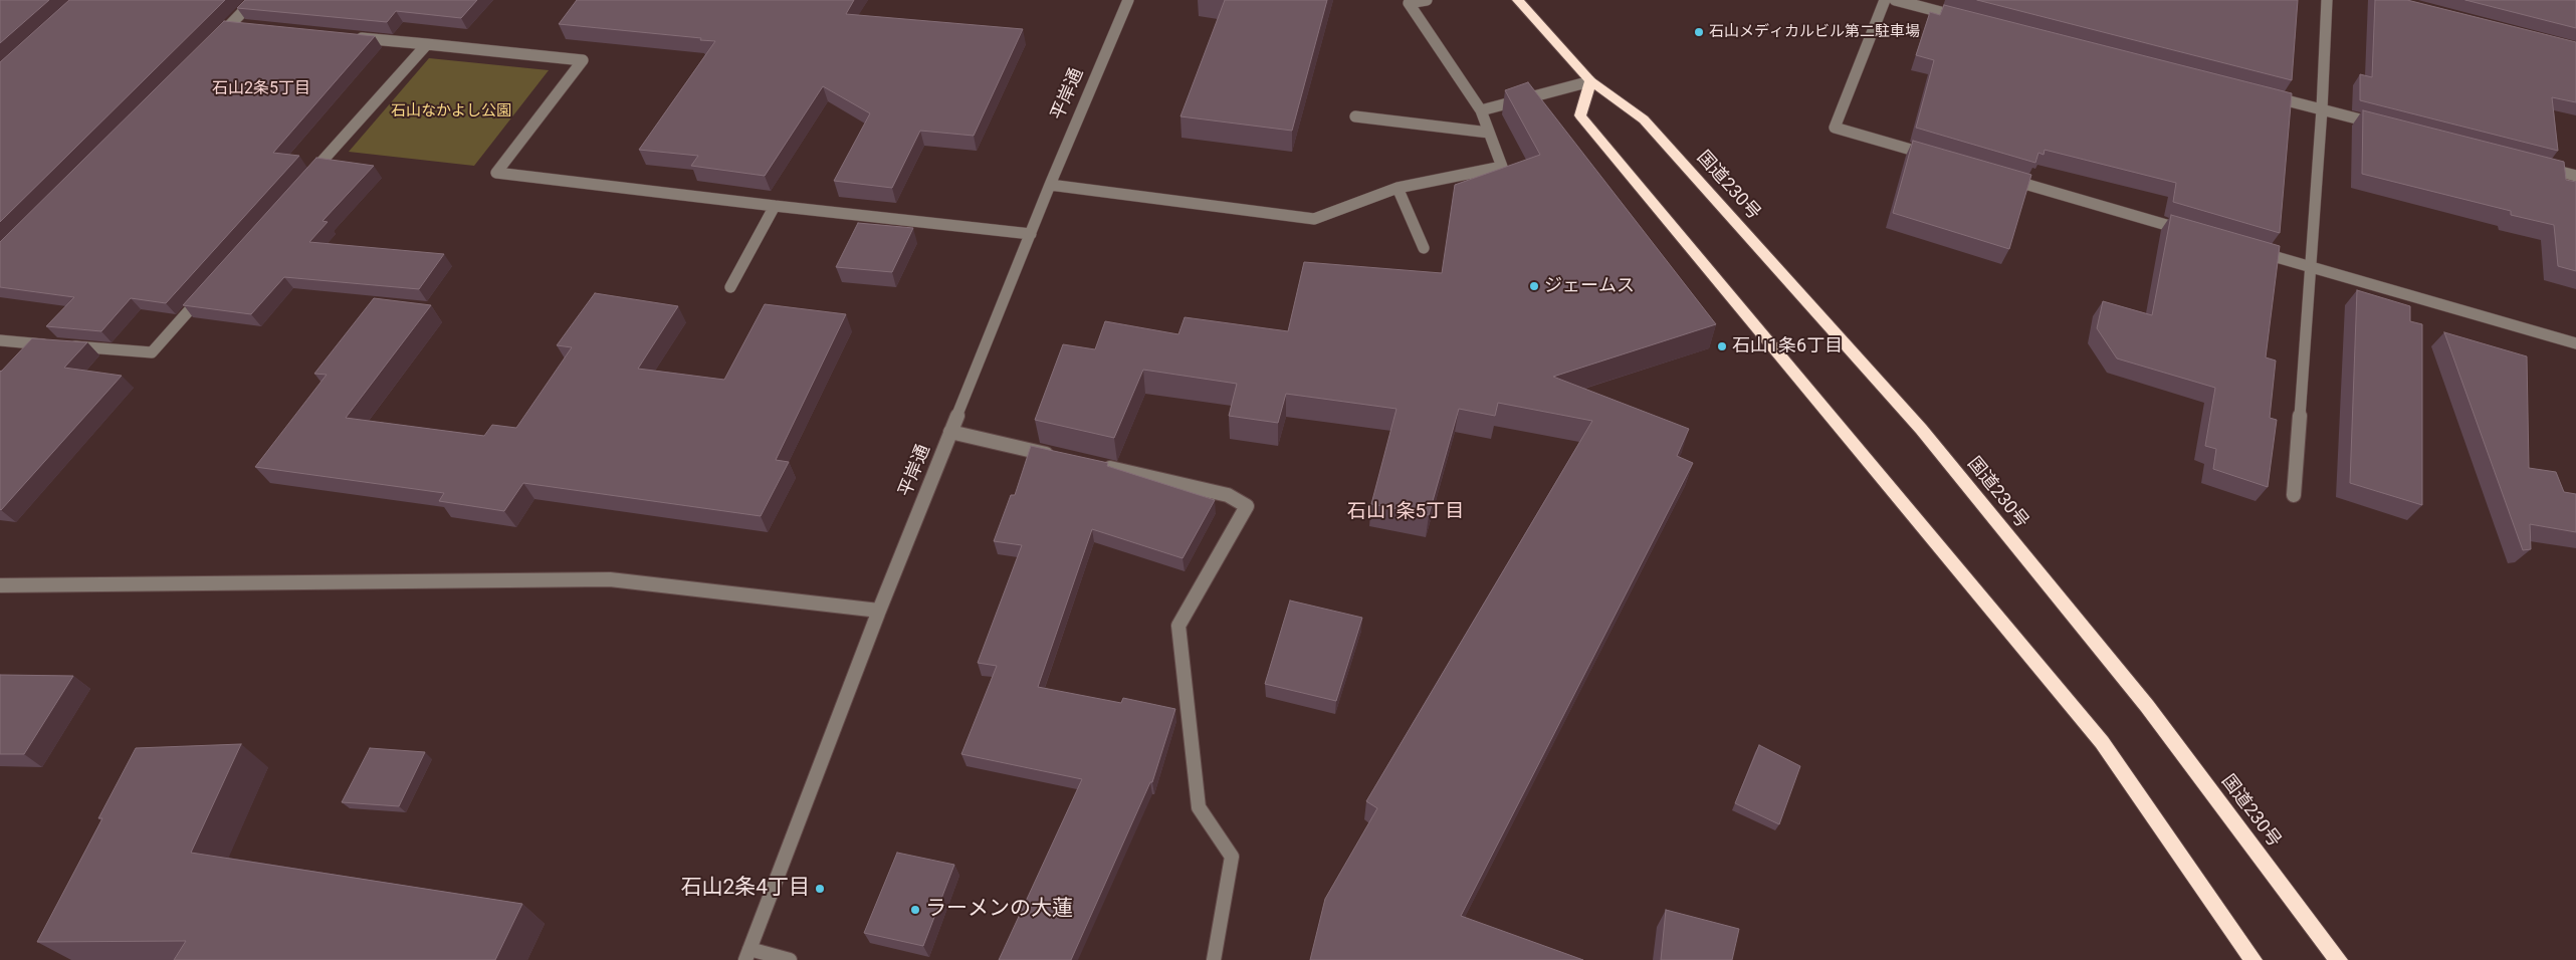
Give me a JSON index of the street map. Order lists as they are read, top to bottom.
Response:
{
  "streets": {
    "highway": ["国道230号"],
    "street": ["平岸通"]
  },
  "districts": ["石山2条5丁目", "石山1条5丁目"],
  "parks": ["石山なかよし公園"],
  "places": [
    "石山メディカルビル第二駐車場",
    "ジェームス",
    "石山1条6丁目",
    "石山2条4丁目",
    "ラーメンの大蓮"
  ]
}
